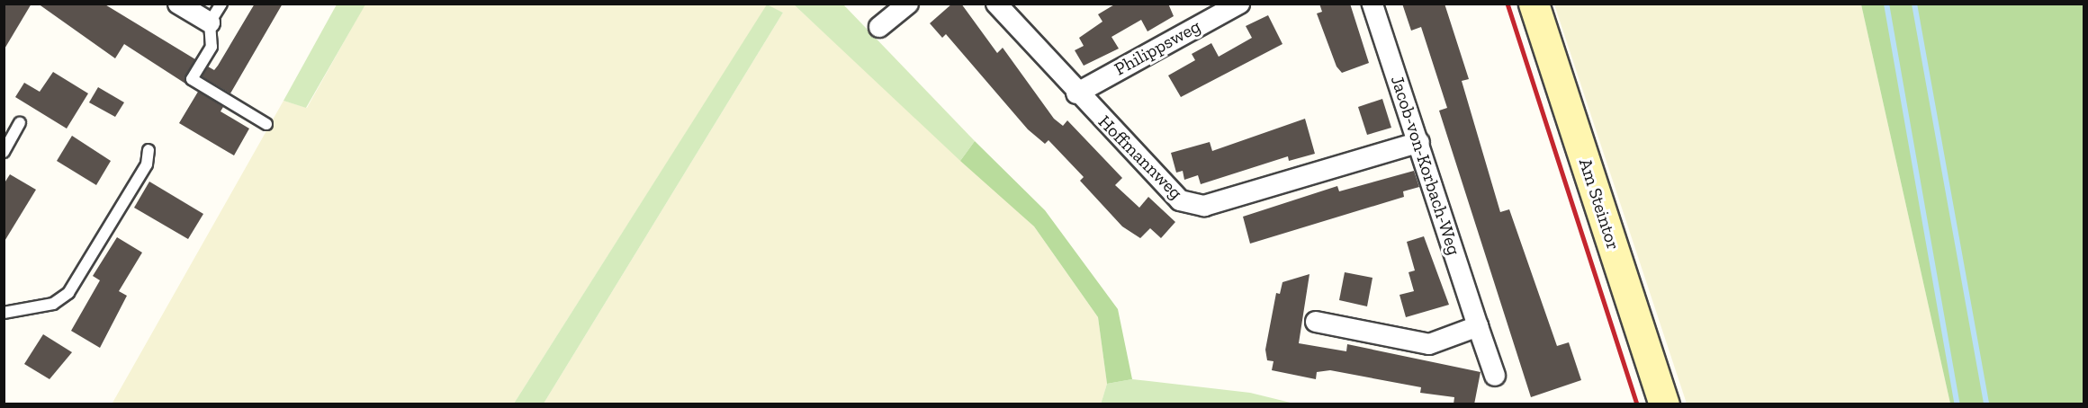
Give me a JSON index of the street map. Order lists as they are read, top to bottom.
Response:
{
  "streets": {
    "street": [
      "Philippsweg",
      "Hoffmannweg",
      "Jacob-von-Korbach-Weg",
      "Am Steintor"
    ]
  },
  "crossings": [
    ["Philippsweg", "Hoffmannweg"],
    ["Hoffmannweg", "Jacob-von-Korbach-Weg"]
  ]
}
